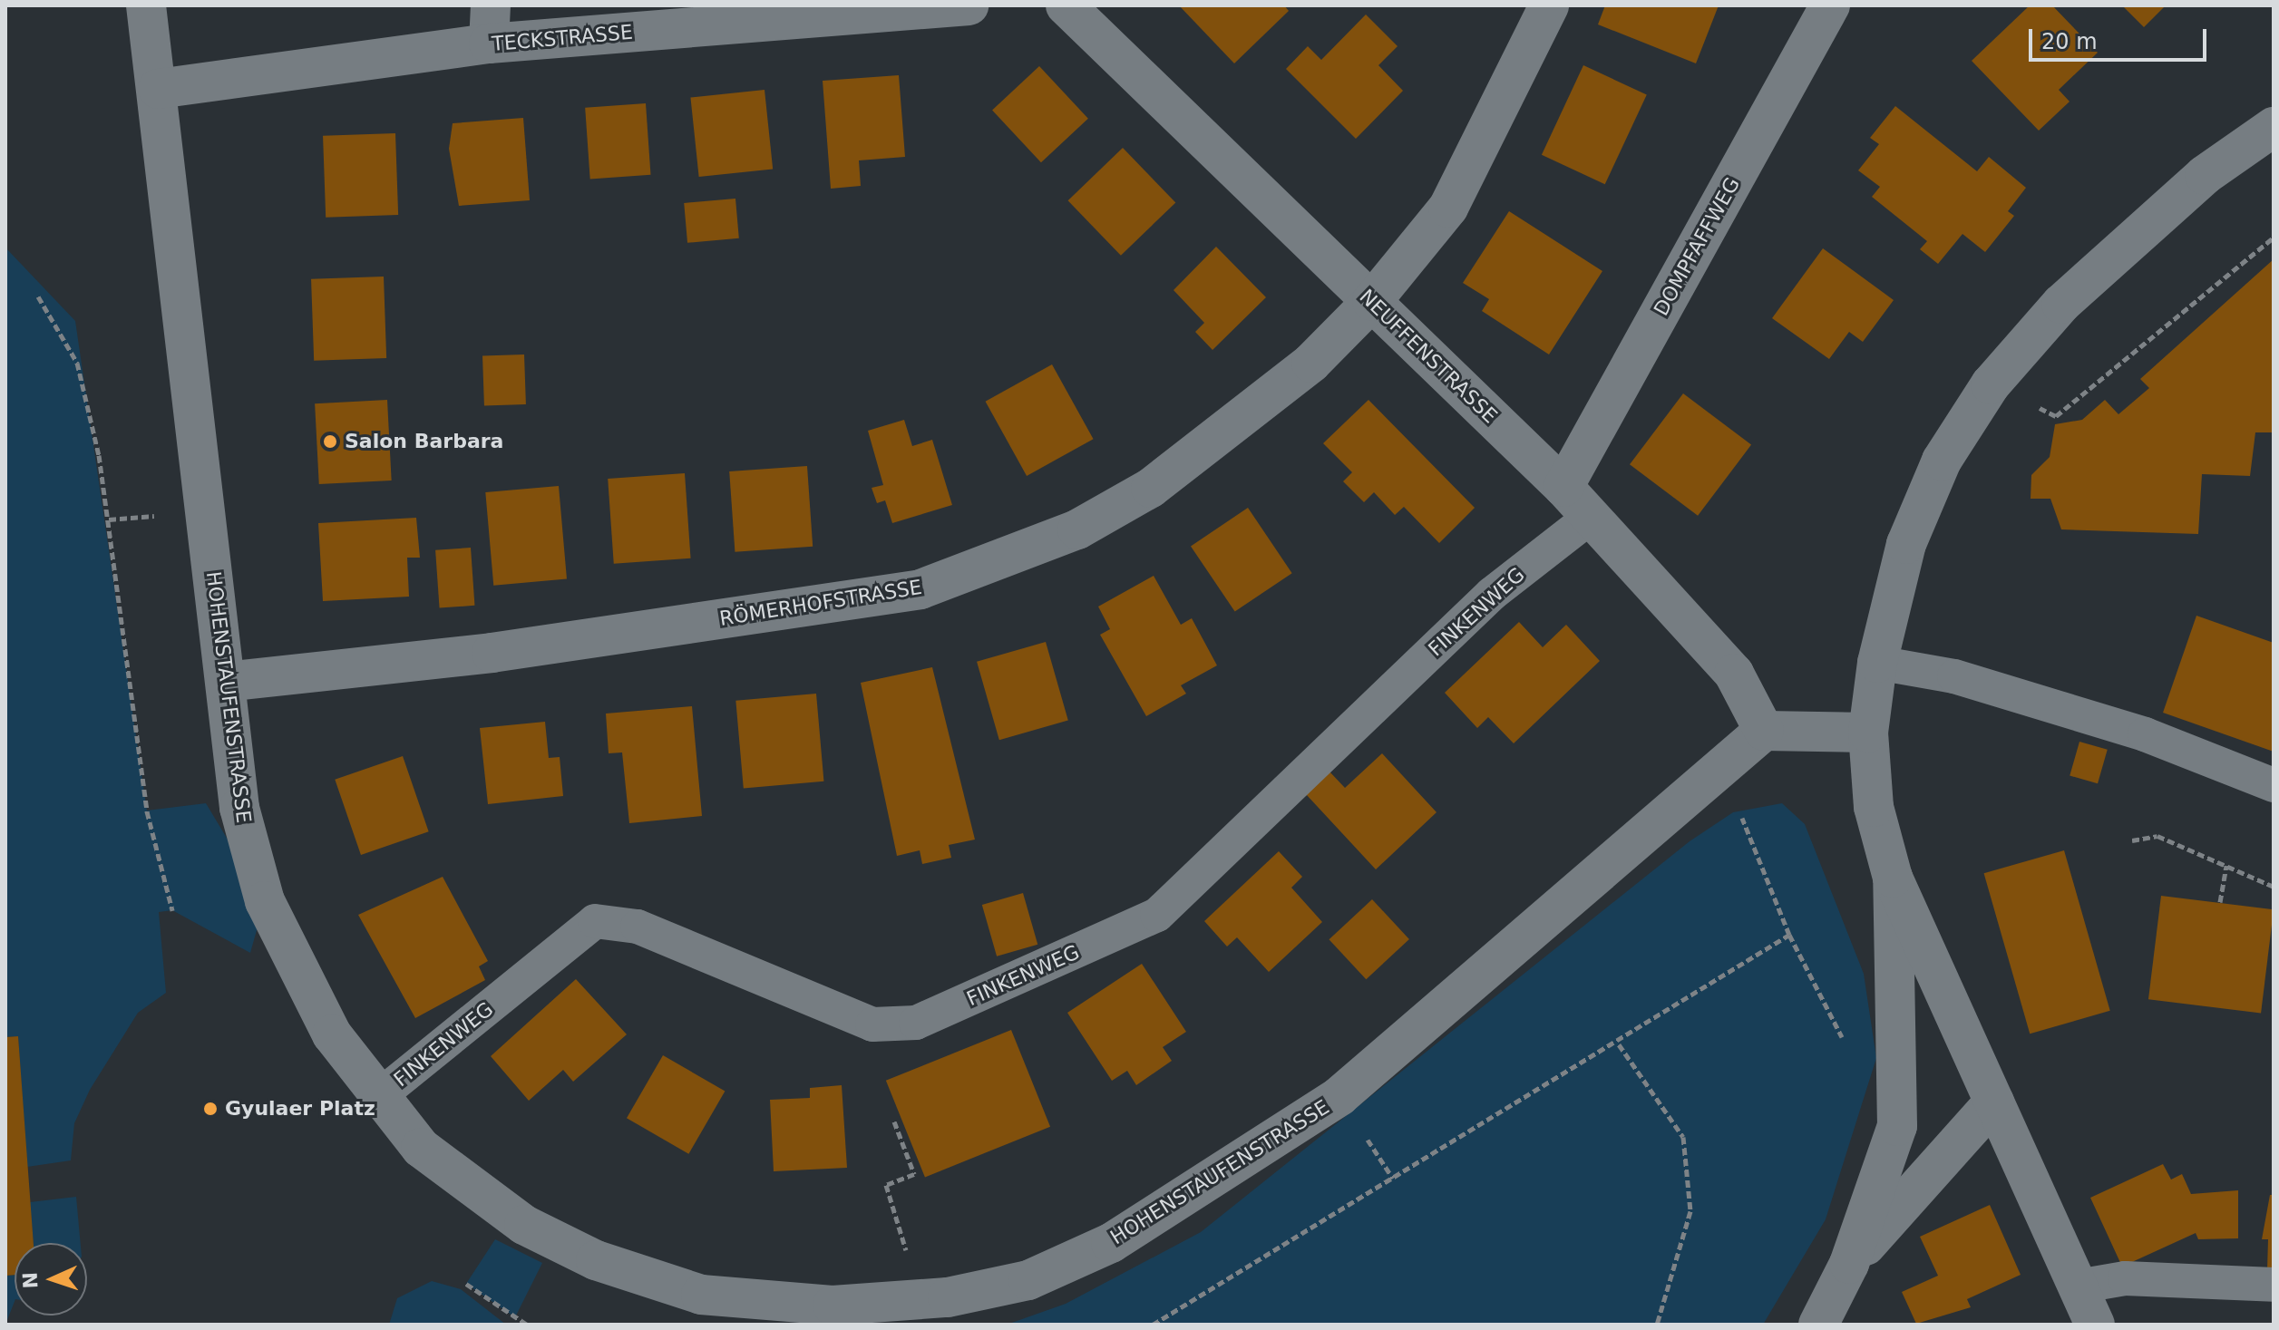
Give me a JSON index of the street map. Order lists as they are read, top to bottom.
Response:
{
  "streets": {
    "street": [
      "TECKSTRASSE",
      "DOMPFAFFWEG",
      "NEUFFENSTRASSE",
      "RÖMERHOFSTRASSE",
      "HOHENSTAUFENSTRASSE"
    ],
    "lane": ["FINKENWEG"]
  },
  "crossings": [
    ["TECKSTRASSE", "HOHENSTAUFENSTRASSE"],
    ["DOMPFAFFWEG", "NEUFFENSTRASSE"],
    ["NEUFFENSTRASSE", "RÖMERHOFSTRASSE"],
    ["NEUFFENSTRASSE", "FINKENWEG"],
    ["NEUFFENSTRASSE", "HOHENSTAUFENSTRASSE"],
    ["RÖMERHOFSTRASSE", "HOHENSTAUFENSTRASSE"],
    ["FINKENWEG", "HOHENSTAUFENSTRASSE"]
  ],
  "places": ["Salon Barbara", "Gyulaer Platz"],
  "scale_bar": "20 m",
  "north": "left"
}
